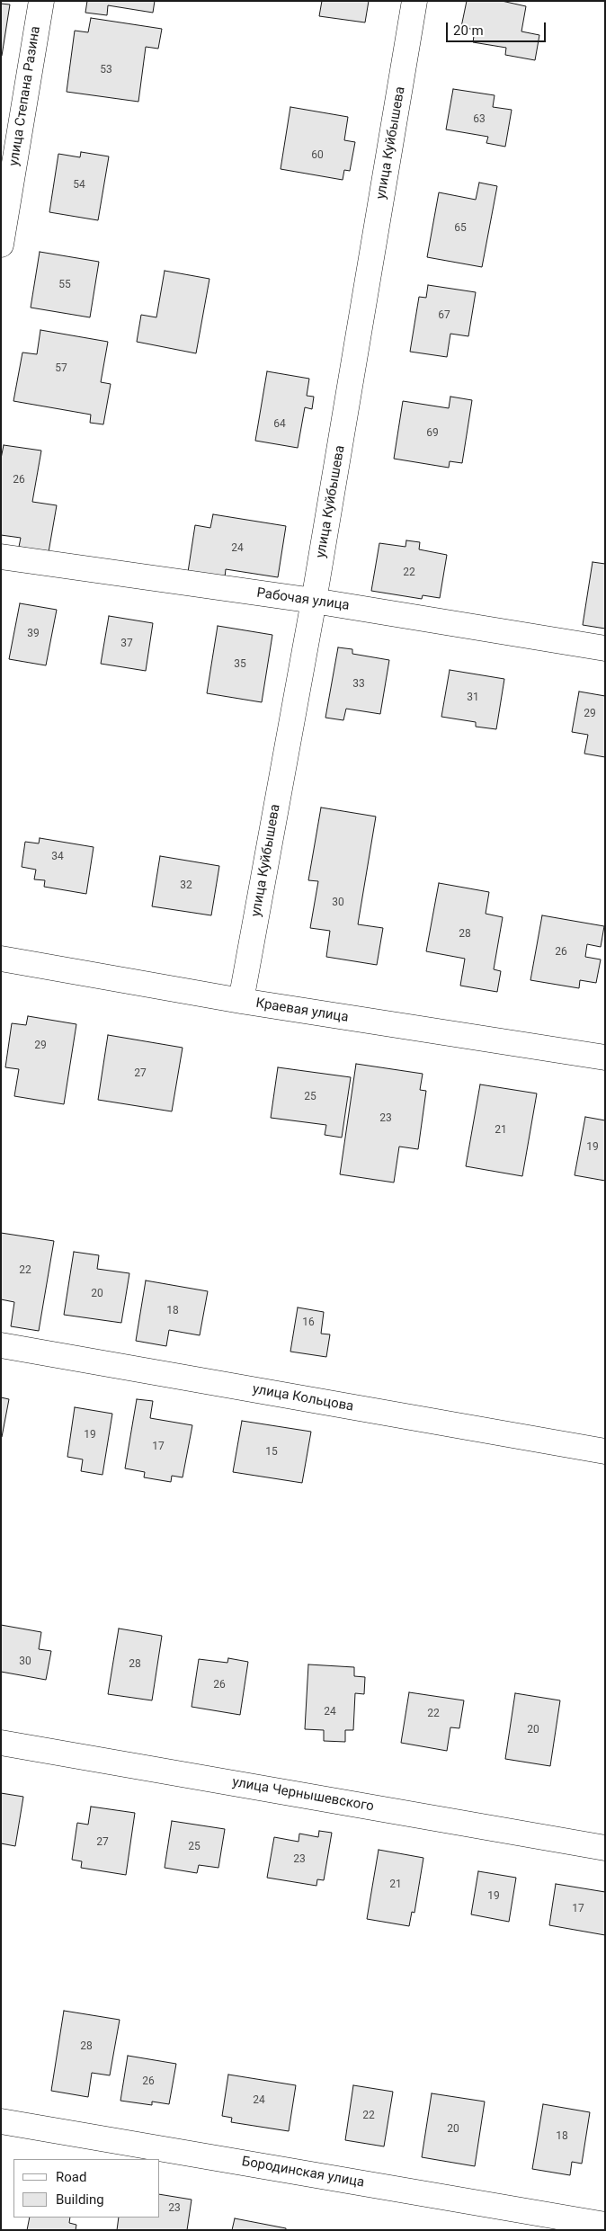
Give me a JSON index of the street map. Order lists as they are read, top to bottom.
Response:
{
  "streets": {
    "street": [
      "улица Степана Разина",
      "улица Куйбышева",
      "Рабочая улица",
      "Краевая улица",
      "улица Кольцова",
      "улица Чернышевского",
      "Бородинская улица"
    ]
  },
  "crossings": [
    ["улица Куйбышева", "Рабочая улица"],
    ["улица Куйбышева", "Краевая улица"]
  ],
  "house_numbers": [
    "53",
    "63",
    "60",
    "54",
    "65",
    "55",
    "67",
    "57",
    "64",
    "69",
    "26",
    "24",
    "22",
    "39",
    "37",
    "35",
    "33",
    "31",
    "29",
    "34",
    "32",
    "30",
    "28",
    "26",
    "29",
    "27",
    "25",
    "23",
    "21",
    "19",
    "22",
    "20",
    "18",
    "16",
    "19",
    "17",
    "15",
    "30",
    "28",
    "26",
    "24",
    "22",
    "20",
    "27",
    "25",
    "23",
    "21",
    "19",
    "17",
    "28",
    "26",
    "24",
    "22",
    "20",
    "18",
    "23"
  ],
  "legend": ["Road", "Building"],
  "scale_bar": "20 m"
}
